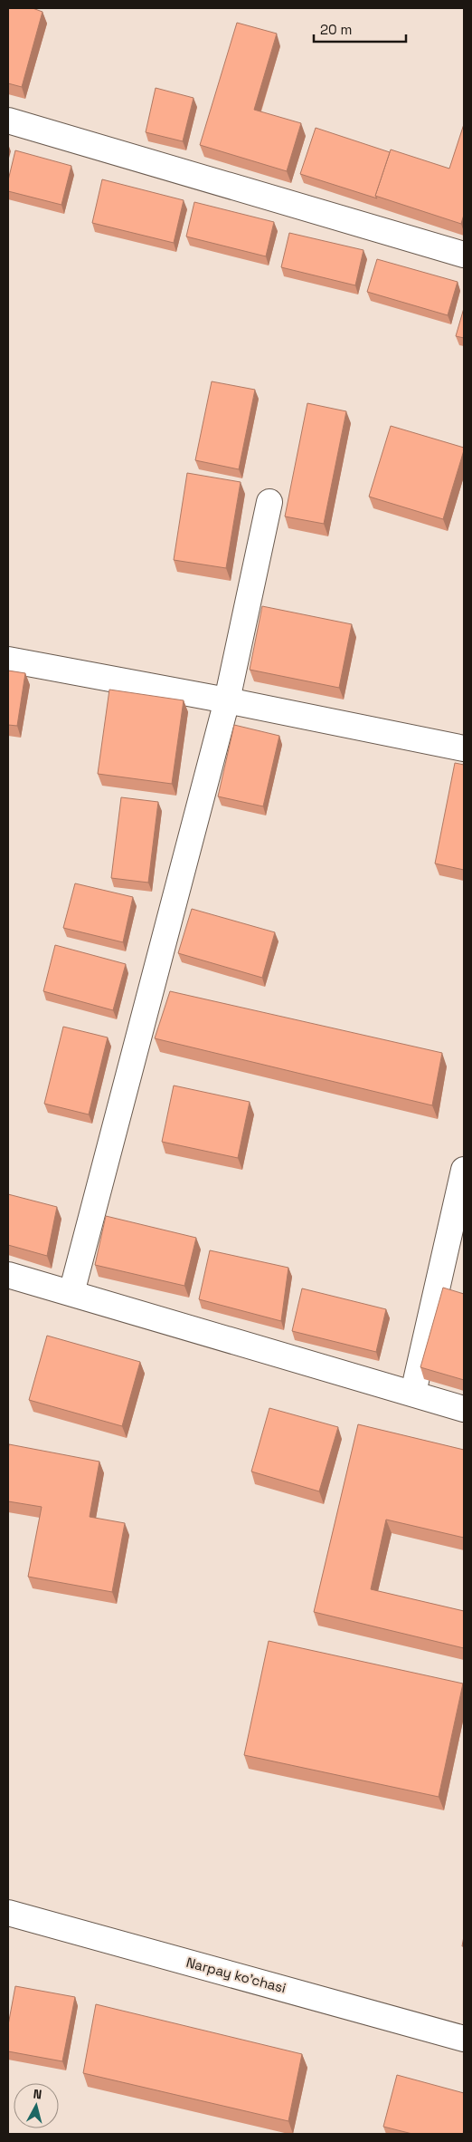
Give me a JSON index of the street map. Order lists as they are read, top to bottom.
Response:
{
  "streets": {
    "street": ["Narpay ko'chasi"]
  },
  "scale_bar": "20 m",
  "north": "top"
}
